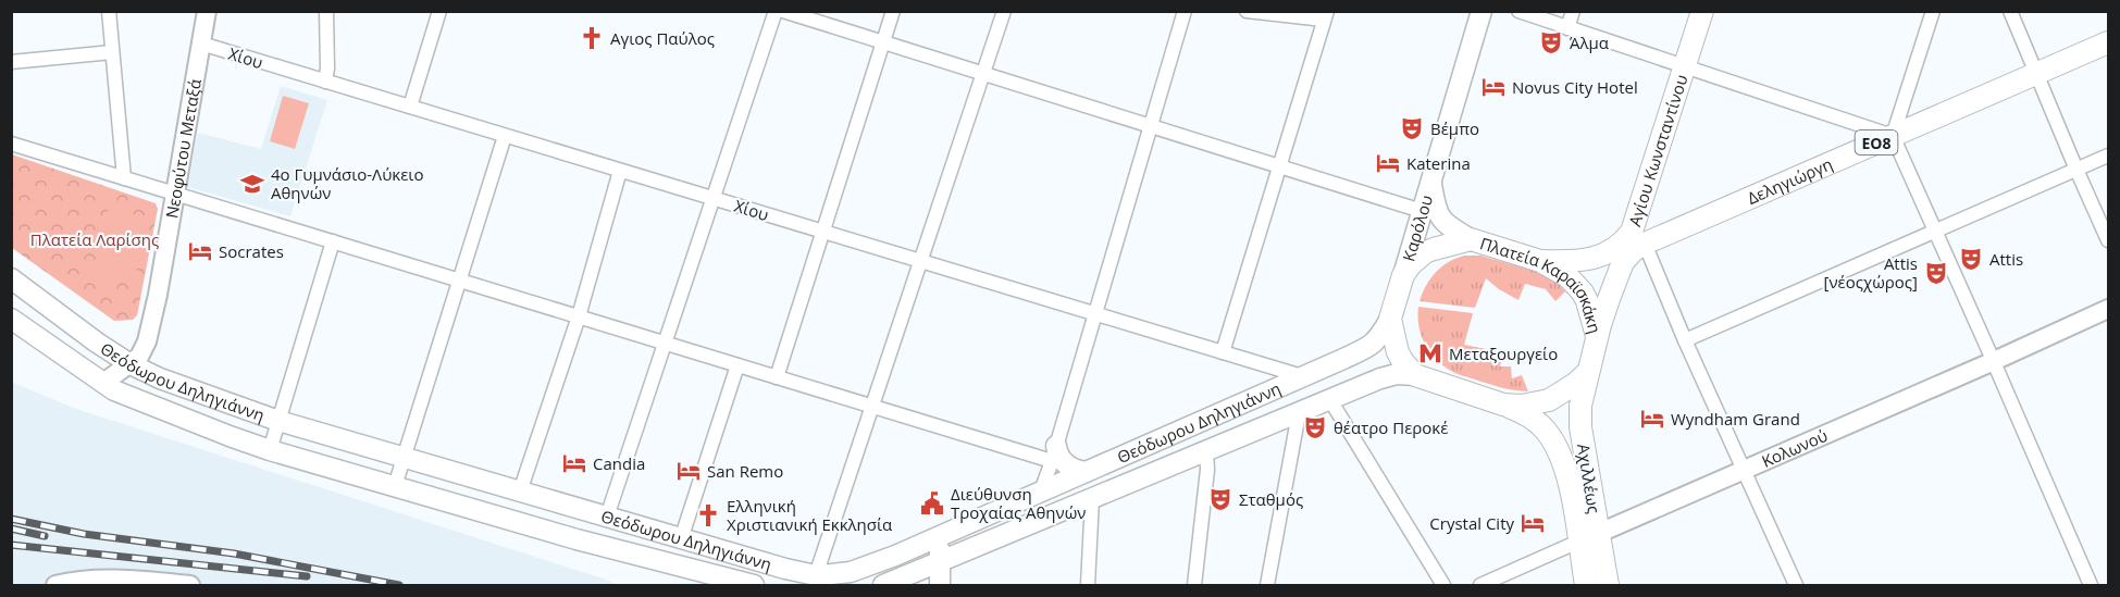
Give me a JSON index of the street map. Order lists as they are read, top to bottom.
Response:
{
  "streets": {
    "main road": [
      "ΕΟ8",
      "Αγίου Κωνσταντίνου",
      "Δεληγιώργη",
      "Καρόλου",
      "Πλατεία Καραϊσκάκη",
      "Θεόδωρου Δηληγιάννη",
      "Αχιλλέως"
    ],
    "street": ["Χίου", "Νεοφύτου Μεταξά", "Κολωνού"]
  },
  "crossings": [
    ["Χίου", "Νεοφύτου Μεταξά"],
    ["Χίου", "Θεόδωρου Δηληγιάννη"],
    ["Νεοφύτου Μεταξά", "Θεόδωρου Δηληγιάννη"],
    ["Αγίου Κωνσταντίνου", "Δεληγιώργη"],
    ["Αγίου Κωνσταντίνου", "Καρόλου"],
    ["Αγίου Κωνσταντίνου", "Πλατεία Καραϊσκάκη"],
    ["Αγίου Κωνσταντίνου", "Θεόδωρου Δηληγιάννη"],
    ["Αγίου Κωνσταντίνου", "Αχιλλέως"],
    ["Δεληγιώργη", "Καρόλου"],
    ["Δεληγιώργη", "Πλατεία Καραϊσκάκη"],
    ["Δεληγιώργη", "Θεόδωρου Δηληγιάννη"],
    ["Δεληγιώργη", "Αχιλλέως"],
    ["Καρόλου", "Πλατεία Καραϊσκάκη"],
    ["Καρόλου", "Θεόδωρου Δηληγιάννη"],
    ["Καρόλου", "Αχιλλέως"],
    ["Πλατεία Καραϊσκάκη", "Θεόδωρου Δηληγιάννη"],
    ["Πλατεία Καραϊσκάκη", "Αχιλλέως"],
    ["Θεόδωρου Δηληγιάννη", "Αχιλλέως"],
    ["Κολωνού", "Αχιλλέως"]
  ],
  "parks": ["Πλατεία Λαρίσης"],
  "places": {
    "church": ["Αγιος Παύλος", "Ελληνική Χριστιανική Εκκλησία"],
    "theatre": [
      "Άλμα",
      "Βέμπο",
      "Attis",
      "Attis [νέοςχώρος]",
      "θέατρο Περοκέ",
      "Σταθμός"
    ],
    "hotel": [
      "Novus City Hotel",
      "Katerina",
      "Socrates",
      "Wyndham Grand",
      "Candia",
      "San Remo",
      "Crystal City"
    ],
    "school or university": ["4ο Γυμνάσιο-Λύκειο Αθηνών"],
    "metro station": ["Μεταξουργείο"],
    "public building": ["Διεύθυνση Τροχαίας Αθηνών"]
  }
}
